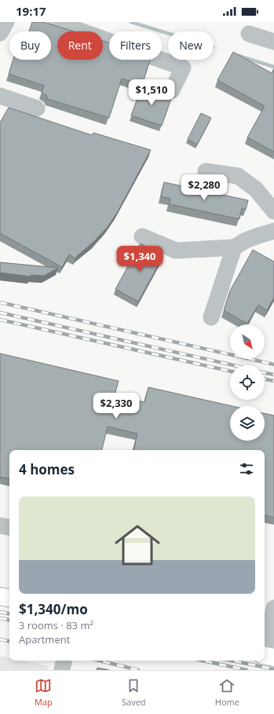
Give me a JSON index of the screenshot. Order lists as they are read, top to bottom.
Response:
{
  "north": "bottom right",
  "page": {
    "status": "19:17",
    "chip": [
      "Buy",
      "Rent",
      "Filters",
      "New"
    ],
    "price": [
      "$1,510",
      "$2,280",
      "$1,340",
      "$2,330"
    ],
    "heading": "4 homes",
    "list": [
      {
        "name": "$1,340/mo",
        "note": "3 rooms · 83 m² · Apartment"
      }
    ],
    "tabs": ["Map", "Saved", "Home"]
  }
}
